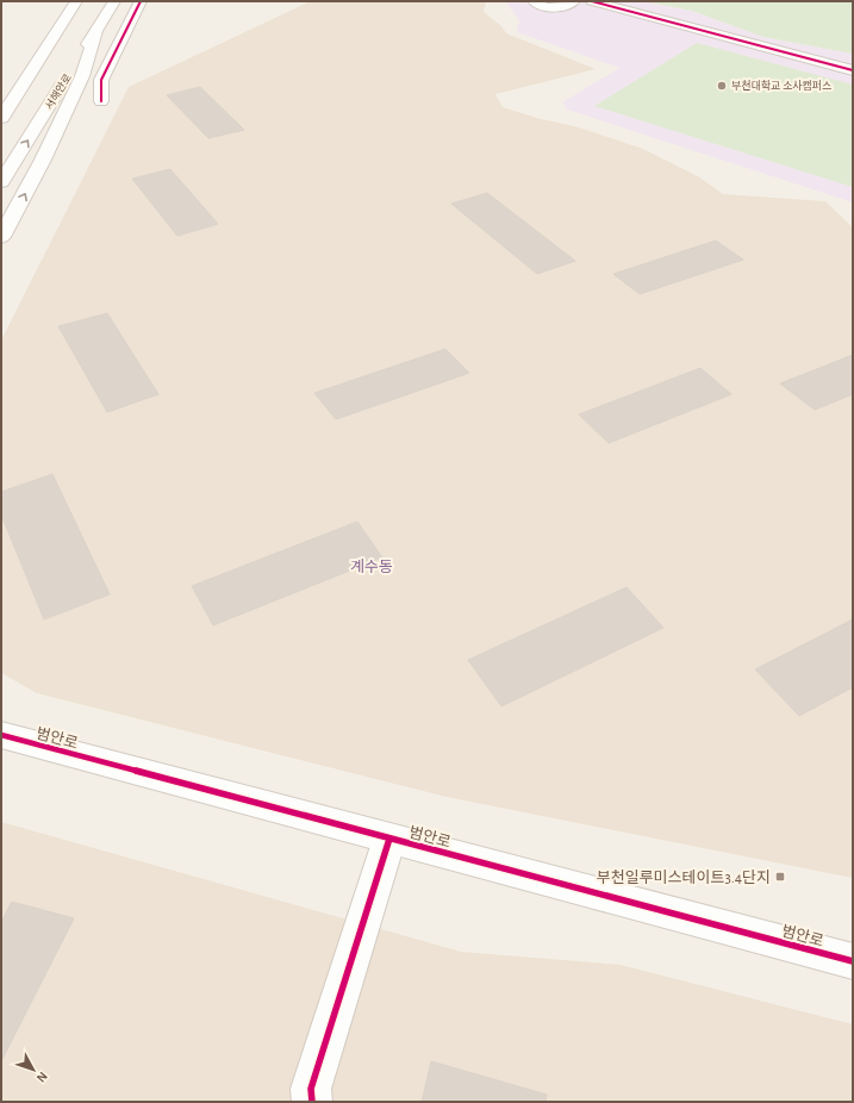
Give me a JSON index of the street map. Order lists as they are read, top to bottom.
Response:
{
  "streets": {
    "main road": ["서해안로", "범안로"]
  },
  "districts": ["계수동"],
  "places": {
    "other": ["부천대학교 소사캠퍼스"],
    "transit": ["부천일루미스테이트3.4단지"]
  },
  "north": "bottom right"
}
